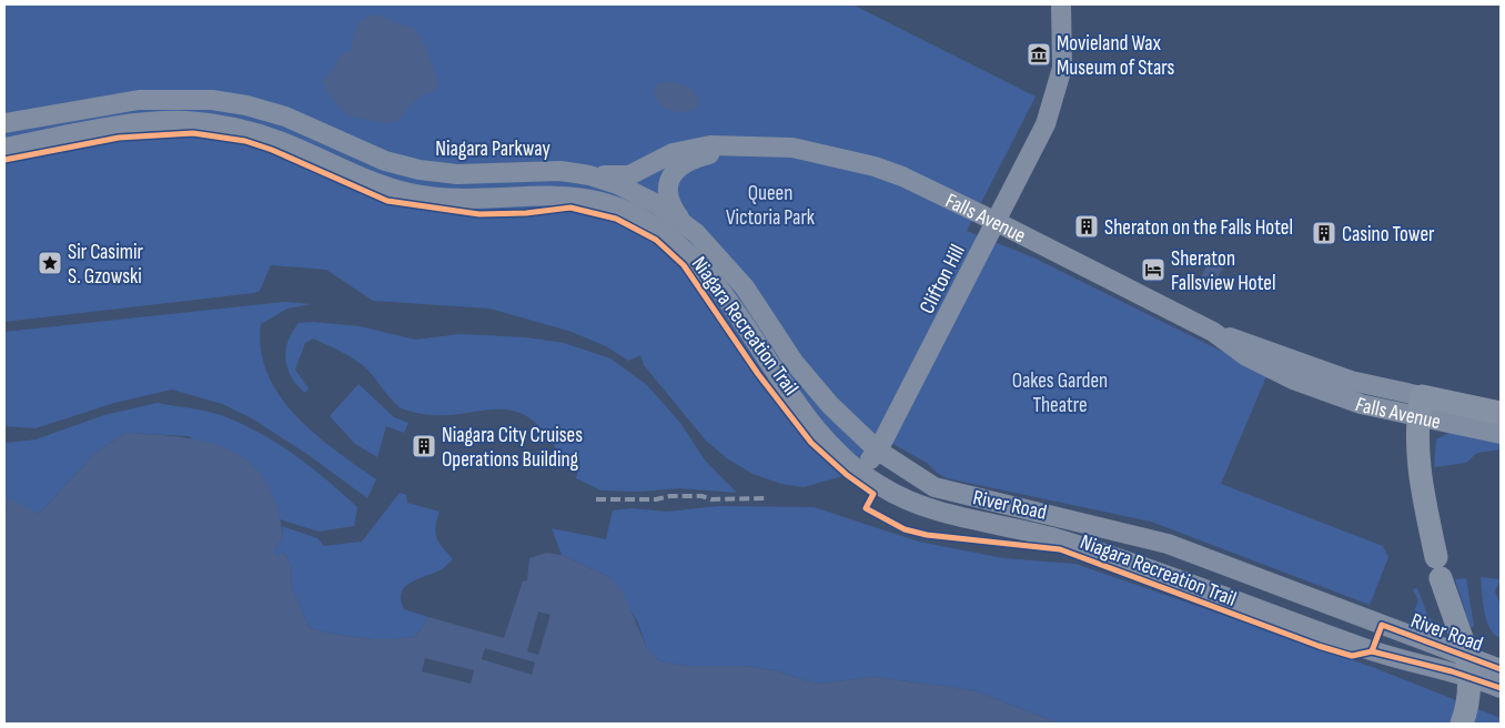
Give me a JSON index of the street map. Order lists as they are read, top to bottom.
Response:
{
  "streets": {
    "highway": ["Falls Avenue"],
    "main road": ["Niagara Parkway", "Clifton Hill", "River Road"],
    "cycle path": ["Niagara Recreation Trail"]
  },
  "crossings": [
    ["Niagara Parkway", "Falls Avenue"],
    ["Niagara Parkway", "Clifton Hill"],
    ["Niagara Parkway", "River Road"],
    ["Falls Avenue", "Clifton Hill"],
    ["Clifton Hill", "River Road"]
  ],
  "parks": ["Queen Victoria Park", "Oakes Garden Theatre"],
  "places": {
    "museum": ["Movieland Wax Museum of Stars"],
    "building": ["Sheraton on the Falls Hotel", "Casino Tower", "Niagara City Cruises Operations Building"],
    "place": ["Sir Casimir S. Gzowski"],
    "hotel": ["Sheraton Fallsview Hotel"]
  }
}
